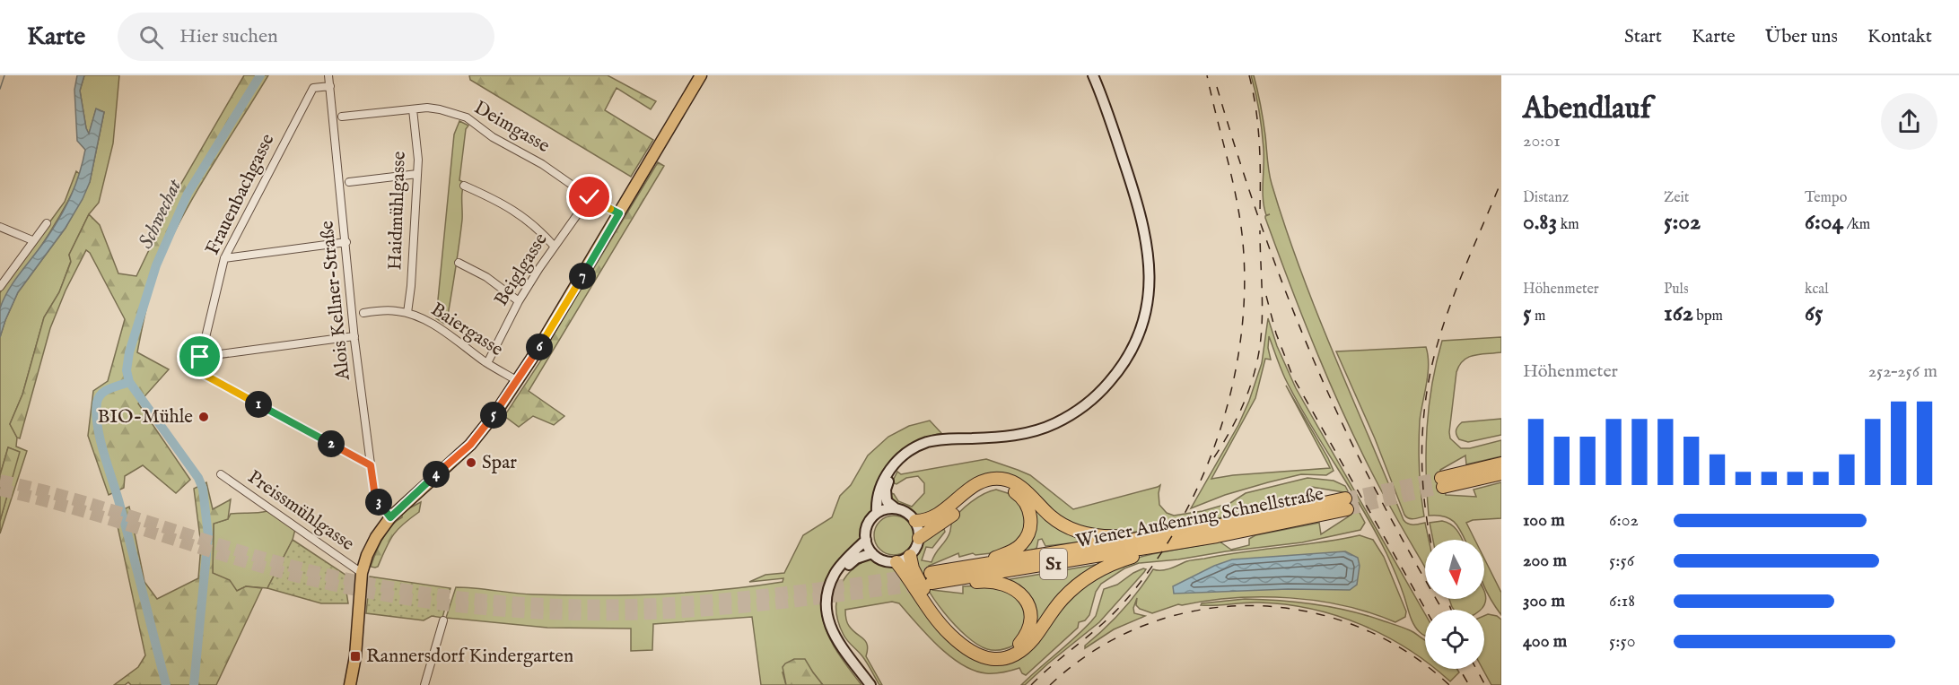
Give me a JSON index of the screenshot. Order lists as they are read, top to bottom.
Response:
{
  "streets": {
    "highway": ["Wiener Außenring Schnellstraße", "S1"],
    "street": [
      "Deimgasse",
      "Frauenbachgasse",
      "Haidmühlgasse",
      "Beiglgasse",
      "Alois Kellner-Straße",
      "Baiergasse",
      "Preissmühlgasse"
    ]
  },
  "crossings": [
    ["Deimgasse", "Haidmühlgasse"],
    ["Deimgasse", "Beiglgasse"],
    ["Frauenbachgasse", "Alois Kellner-Straße"],
    ["Haidmühlgasse", "Baiergasse"],
    ["Beiglgasse", "Baiergasse"]
  ],
  "water": ["Schwechat"],
  "places": {
    "other": ["BIO-Mühle", "Spar"],
    "transit": ["Rannersdorf Kindergarten"]
  },
  "north": "bottom",
  "page": {
    "header": "Karte",
    "search": "Hier suchen",
    "nav": [
      "Start",
      "Karte",
      "Über uns",
      "Kontakt"
    ],
    "heading": ["Abendlauf", "20:01"],
    "stats": [
      ["Distanz", "0.83 km"],
      ["Zeit", "5:02"],
      ["Tempo", "6:04 /km"],
      ["Höhenmeter", "5 m"],
      ["Puls", "162 bpm"],
      ["kcal", "65"]
    ],
    "pins": [
      "7",
      "6",
      "1",
      "5",
      "2",
      "4",
      "3"
    ],
    "chart": ["Höhenmeter", "252–256 m"],
    "list": [
      {
        "name": "100 m",
        "note": "6:02"
      },
      {
        "name": "200 m",
        "note": "5:56"
      },
      {
        "name": "300 m",
        "note": "6:18"
      },
      {
        "name": "400 m",
        "note": "5:50"
      }
    ]
  }
}
